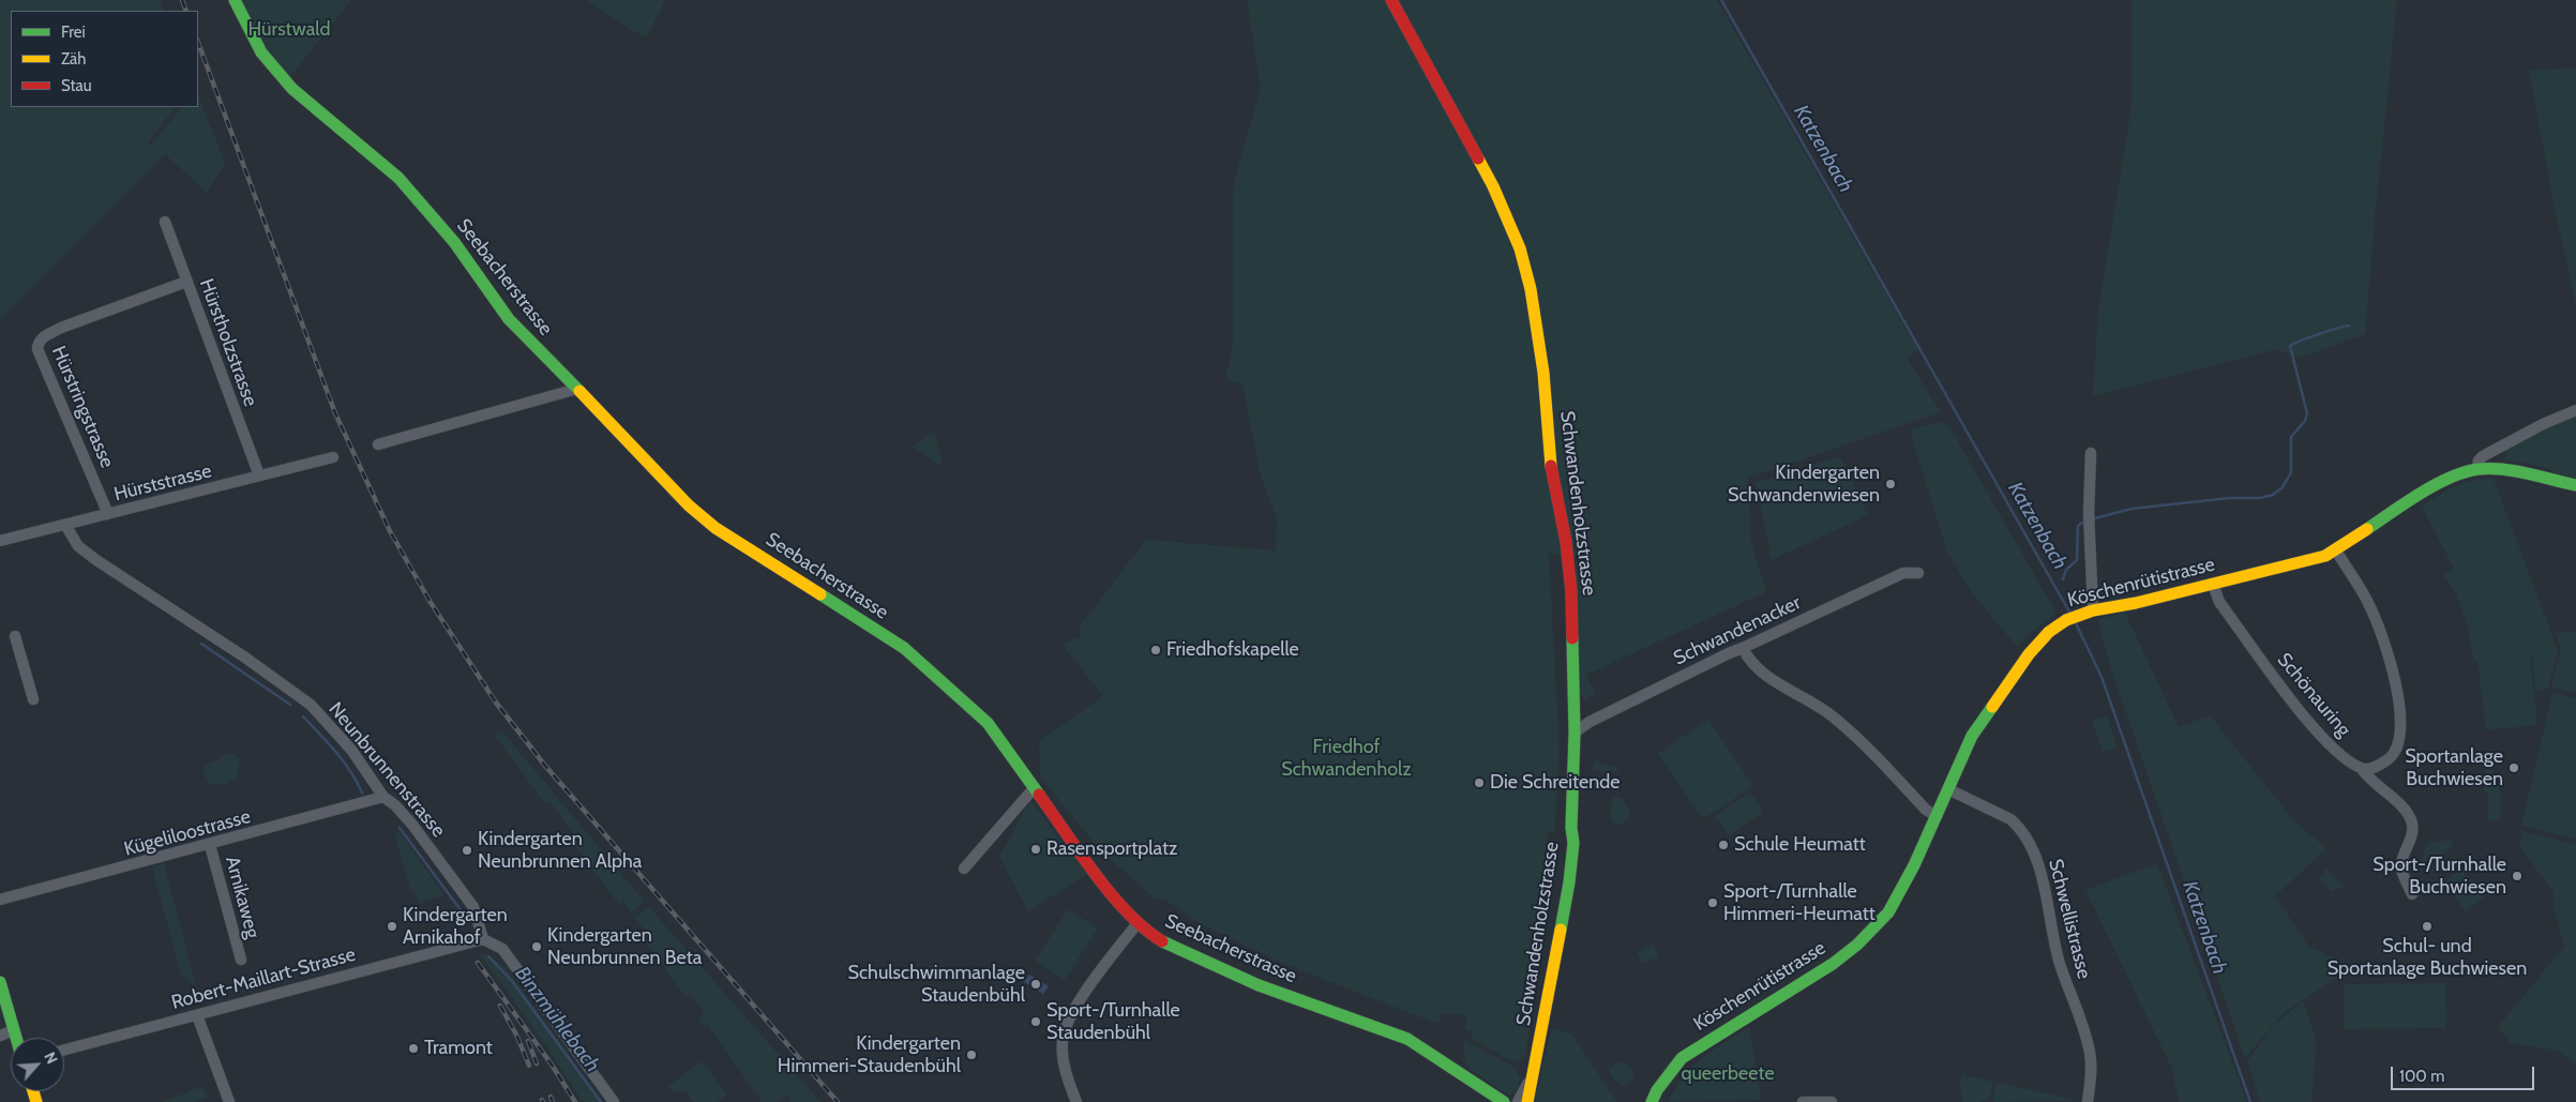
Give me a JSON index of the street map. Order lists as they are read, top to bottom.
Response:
{
  "streets": {
    "street": [
      "Seebacherstrasse",
      "Hürstholzstrasse",
      "Hürstringstrasse",
      "Hürststrasse",
      "Schwandenholzstrasse",
      "Köschenrütistrasse",
      "Schwandenacker",
      "Schönauring",
      "Neunbrunnenstrasse",
      "Kügeliloostrasse",
      "Arnikaweg",
      "Schwellistrasse",
      "Robert-Maillart-Strasse"
    ]
  },
  "crossings": [
    ["Hürstholzstrasse", "Hürstringstrasse"],
    ["Hürstholzstrasse", "Hürststrasse"],
    ["Hürstringstrasse", "Hürststrasse"],
    ["Hürststrasse", "Neunbrunnenstrasse"],
    ["Schwandenholzstrasse", "Schwandenacker"],
    ["Köschenrütistrasse", "Schönauring"],
    ["Köschenrütistrasse", "Schwellistrasse"],
    ["Neunbrunnenstrasse", "Kügeliloostrasse"],
    ["Neunbrunnenstrasse", "Robert-Maillart-Strasse"],
    ["Kügeliloostrasse", "Arnikaweg"]
  ],
  "water": ["Katzenbach", "Binzmühlebach"],
  "parks": ["Hürstwald", "Friedhof Schwandenholz", "queerbeete"],
  "places": [
    "Kindergarten Schwandenwiesen",
    "Friedhofskapelle",
    "Sportanlage Buchwiesen",
    "Die Schreitende",
    "Schule Heumatt",
    "Rasensportplatz",
    "Kindergarten Neunbrunnen Alpha",
    "Sport-/Turnhalle Buchwiesen",
    "Sport-/Turnhalle Himmeri-Heumatt",
    "Kindergarten Arnikahof",
    "Schul- und Sportanlage Buchwiesen",
    "Kindergarten Neunbrunnen Beta",
    "Schulschwimmanlage Staudenbühl",
    "Sport-/Turnhalle Staudenbühl",
    "Tramont",
    "Kindergarten Himmeri-Staudenbühl"
  ],
  "legend": ["Frei", "Zäh", "Stau"],
  "scale_bar": "100 m",
  "north": "top right"
}
